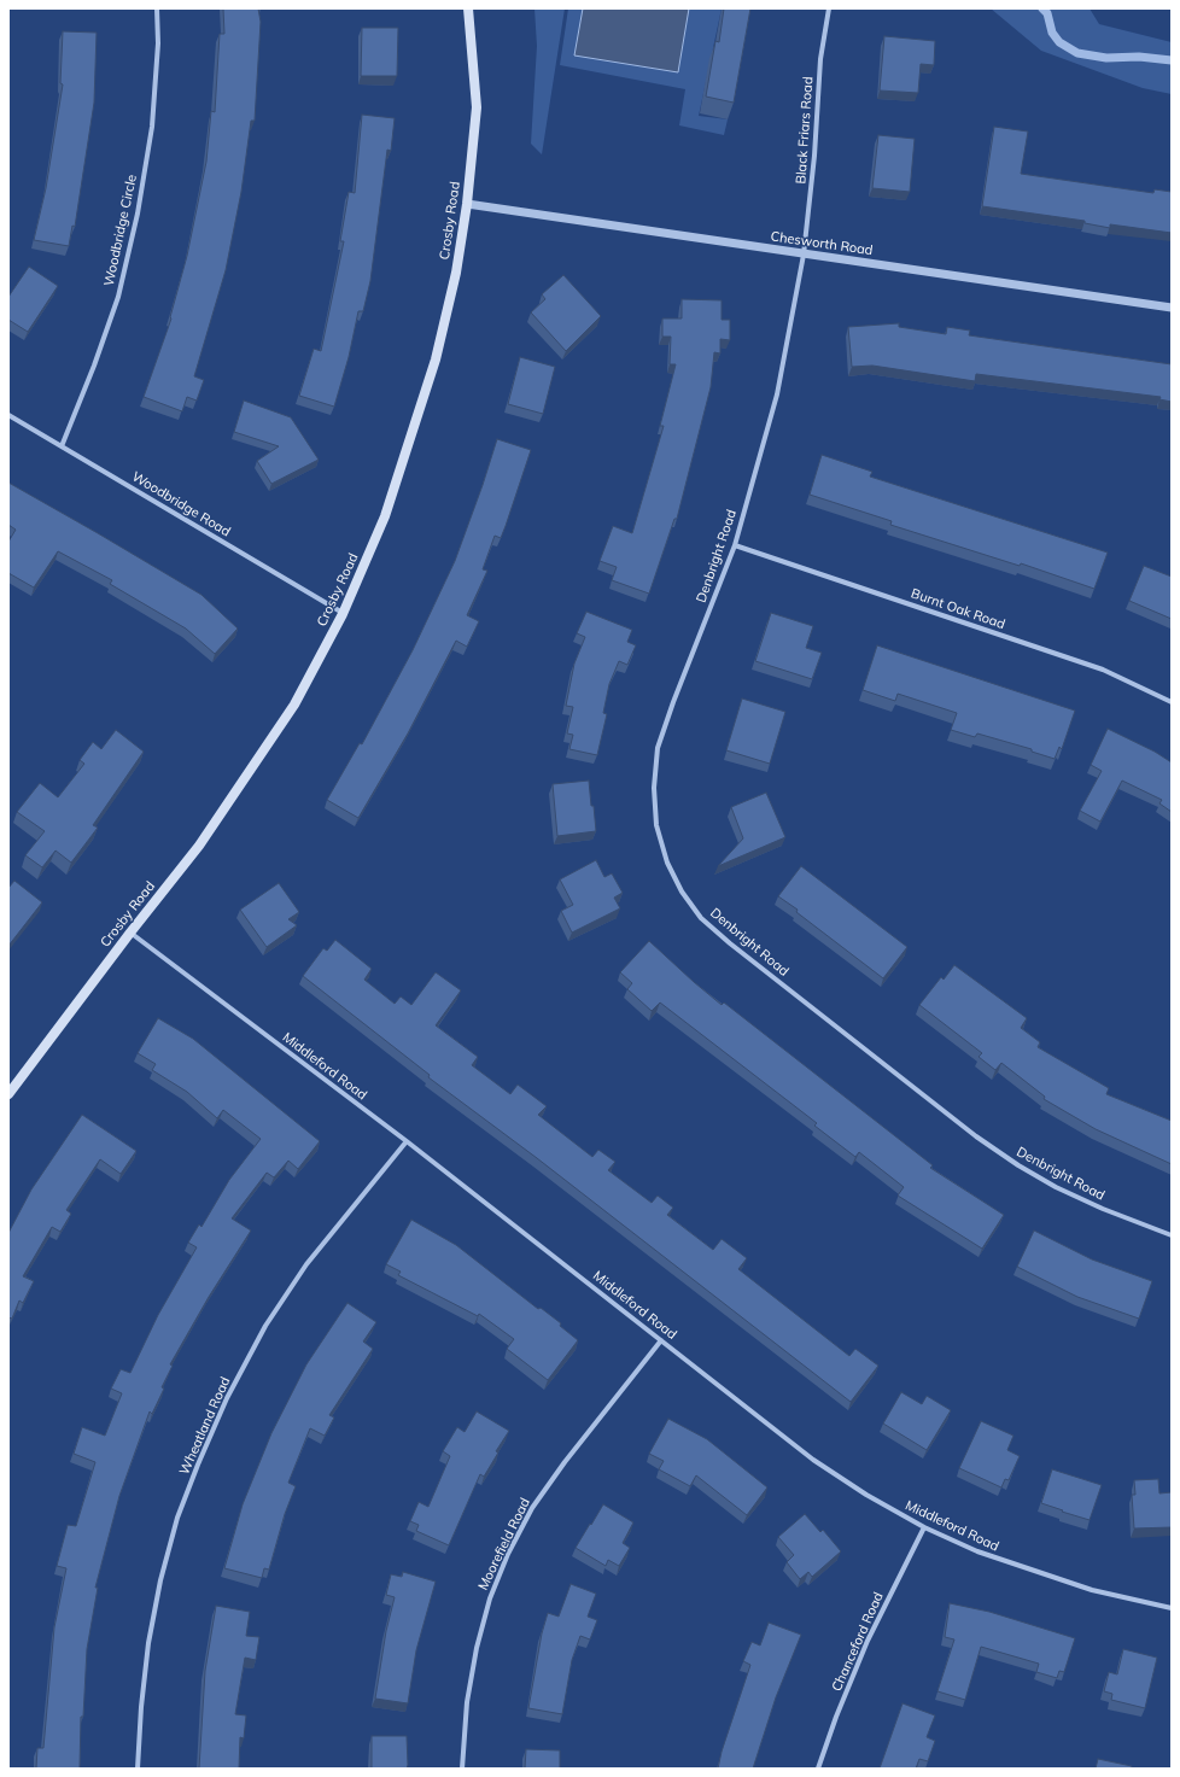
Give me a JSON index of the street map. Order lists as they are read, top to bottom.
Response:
{
  "streets": {
    "main road": ["Crosby Road"],
    "street": [
      "Black Friars Road",
      "Woodbridge Circle",
      "Chesworth Road",
      "Woodbridge Road",
      "Denbright Road",
      "Burnt Oak Road",
      "Middleford Road",
      "Wheatland Road",
      "Moorefield Road",
      "Chanceford Road"
    ]
  },
  "crossings": [
    ["Black Friars Road", "Chesworth Road"],
    ["Black Friars Road", "Denbright Road"],
    ["Crosby Road", "Chesworth Road"],
    ["Crosby Road", "Woodbridge Road"],
    ["Crosby Road", "Middleford Road"],
    ["Woodbridge Circle", "Woodbridge Road"],
    ["Chesworth Road", "Denbright Road"],
    ["Denbright Road", "Burnt Oak Road"],
    ["Middleford Road", "Wheatland Road"],
    ["Middleford Road", "Moorefield Road"],
    ["Middleford Road", "Chanceford Road"]
  ]
}
